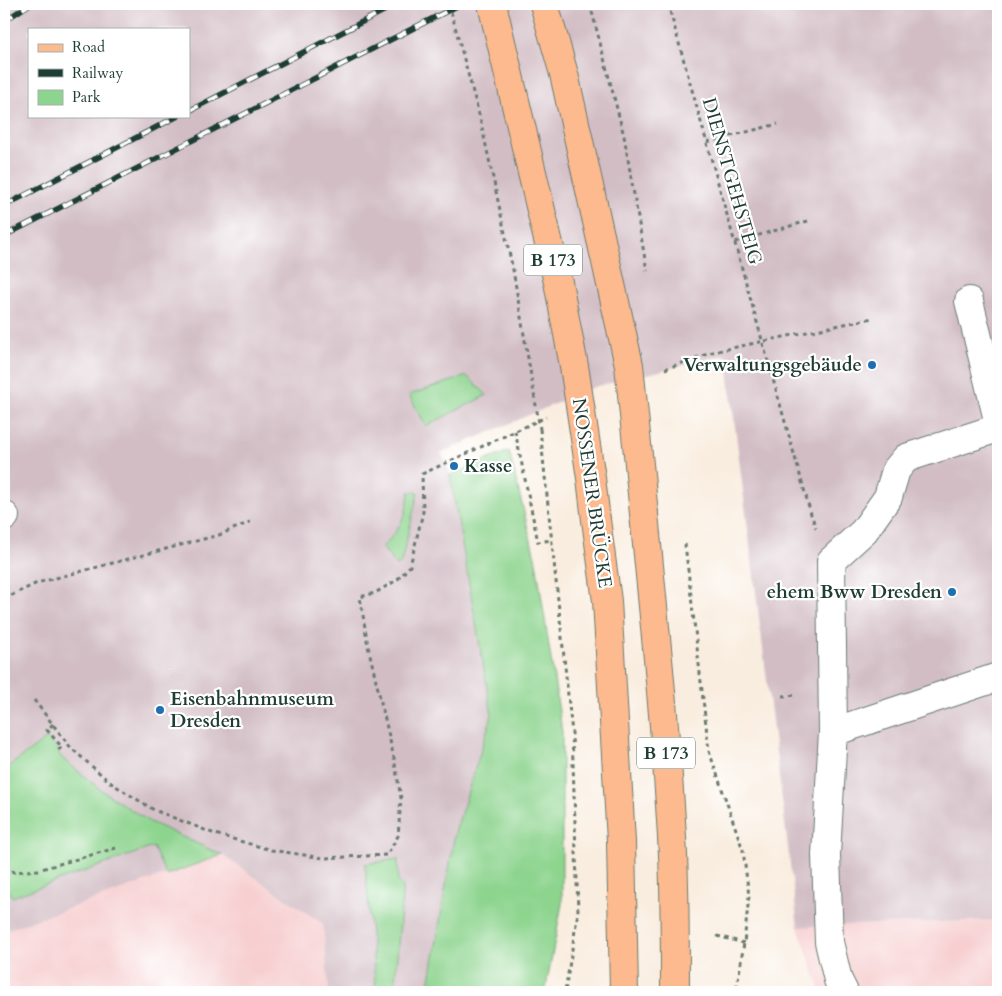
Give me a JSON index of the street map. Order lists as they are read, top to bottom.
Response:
{
  "streets": {
    "main road": ["B 173", "NOSSENER BRÜCKE"],
    "path": ["DIENSTGEHSTEIG"]
  },
  "places": [
    "Verwaltungsgebäude",
    "Kasse",
    "ehem Bww Dresden",
    "Eisenbahnmuseum Dresden"
  ],
  "legend": ["Road", "Railway", "Park"]
}
